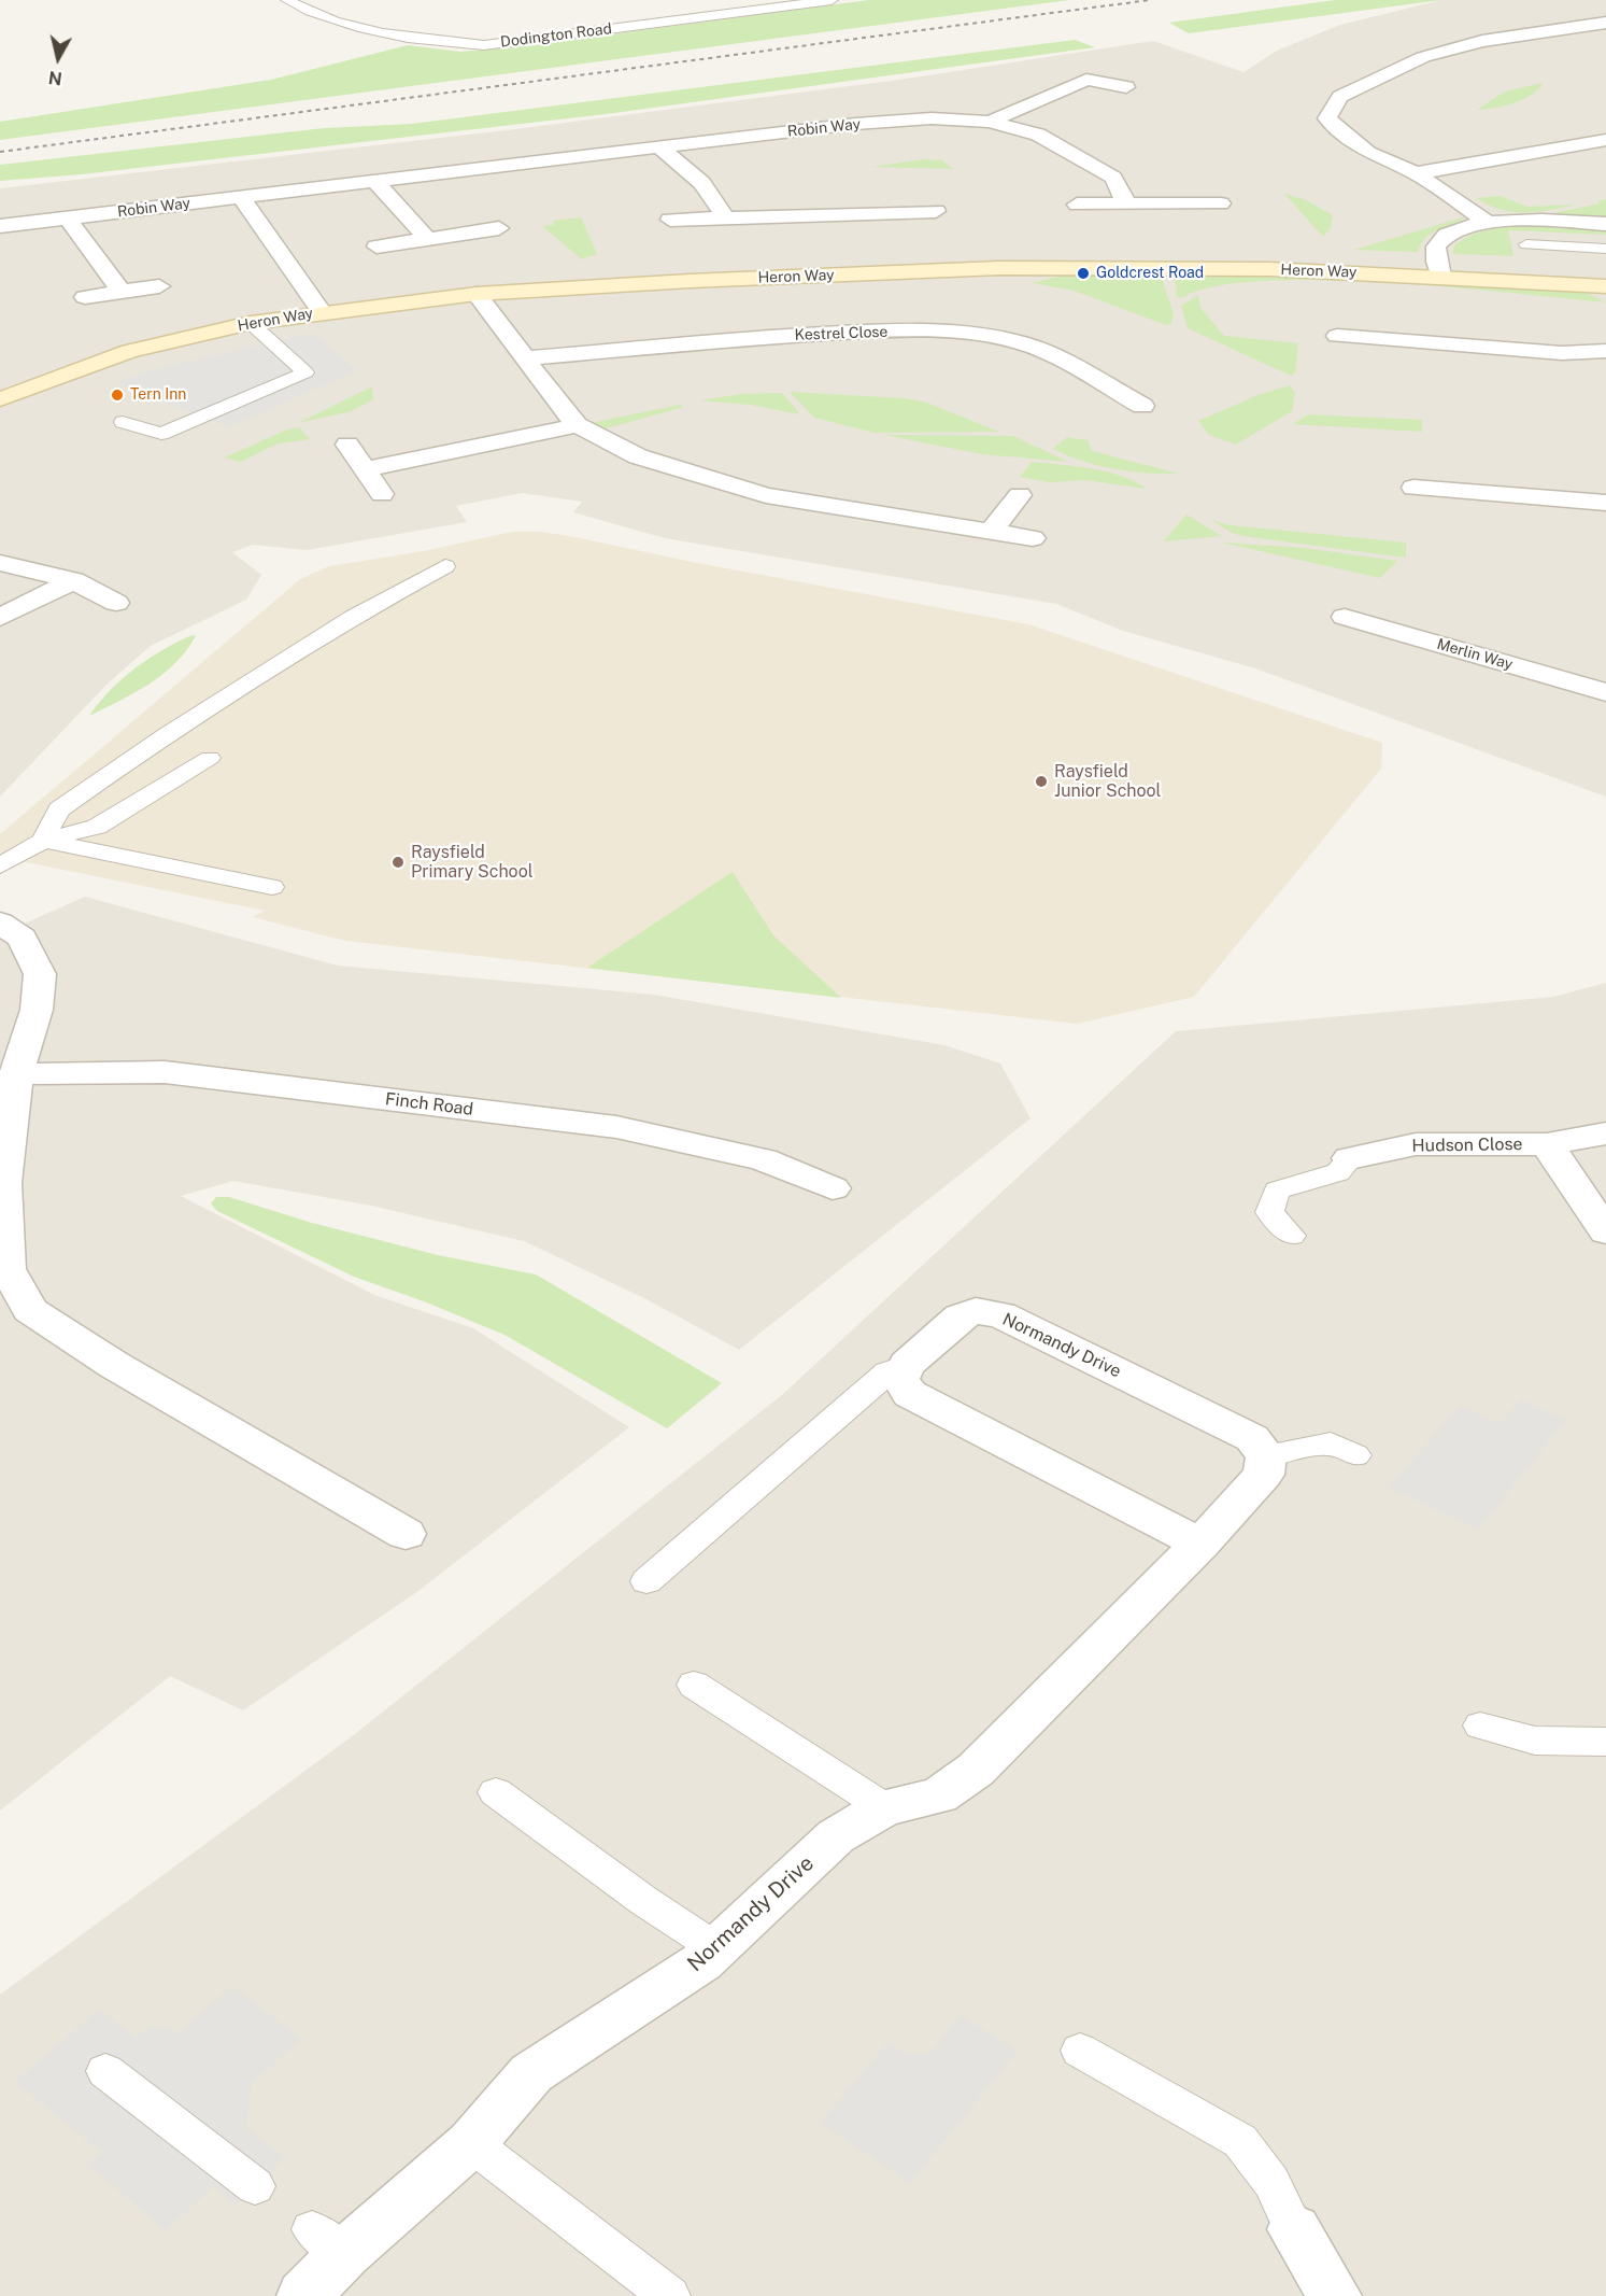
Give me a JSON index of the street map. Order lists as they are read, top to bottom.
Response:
{
  "streets": {
    "street": [
      "Robin Way",
      "Heron Way",
      "Kestrel Close",
      "Merlin Way",
      "Finch Road",
      "Hudson Close",
      "Normandy Drive"
    ],
    "lane": ["Dodington Road"]
  },
  "places": [
    "Goldcrest Road",
    "Tern Inn",
    "Raysfield Junior School",
    "Raysfield Primary School"
  ],
  "north": "bottom"
}
